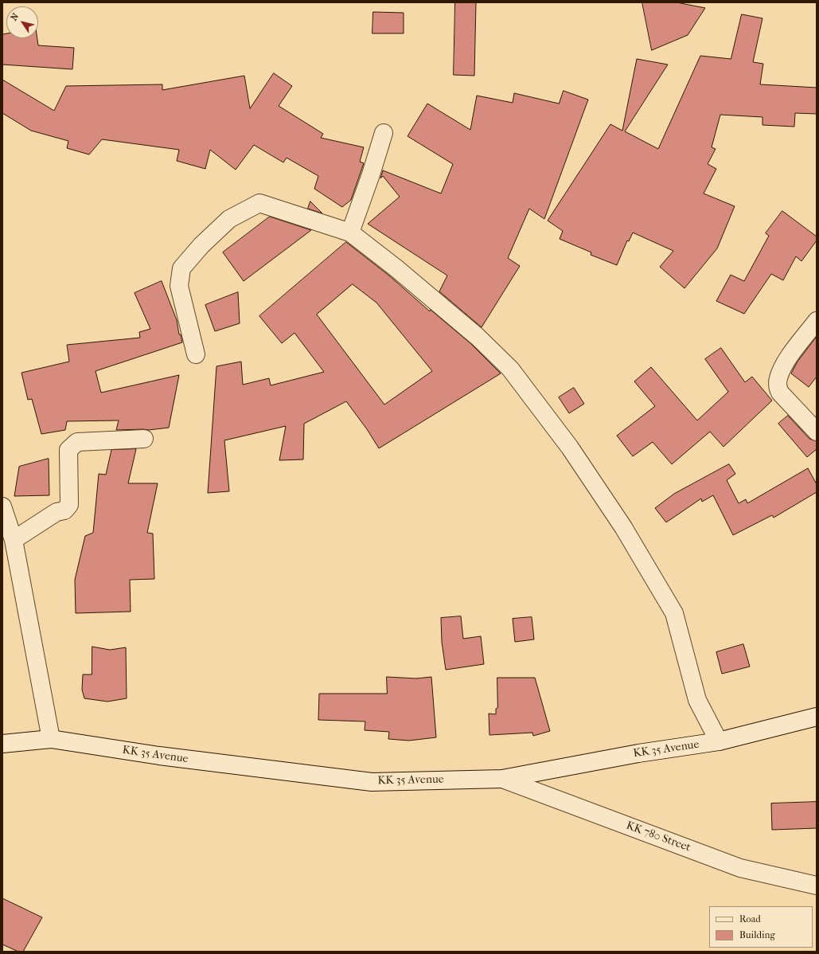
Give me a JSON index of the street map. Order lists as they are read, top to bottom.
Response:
{
  "streets": {
    "street": ["KK 35 Avenue", "KK 780 Street"]
  },
  "crossings": [
    ["KK 35 Avenue", "KK 780 Street"]
  ],
  "legend": ["Road", "Building"],
  "north": "top left"
}
